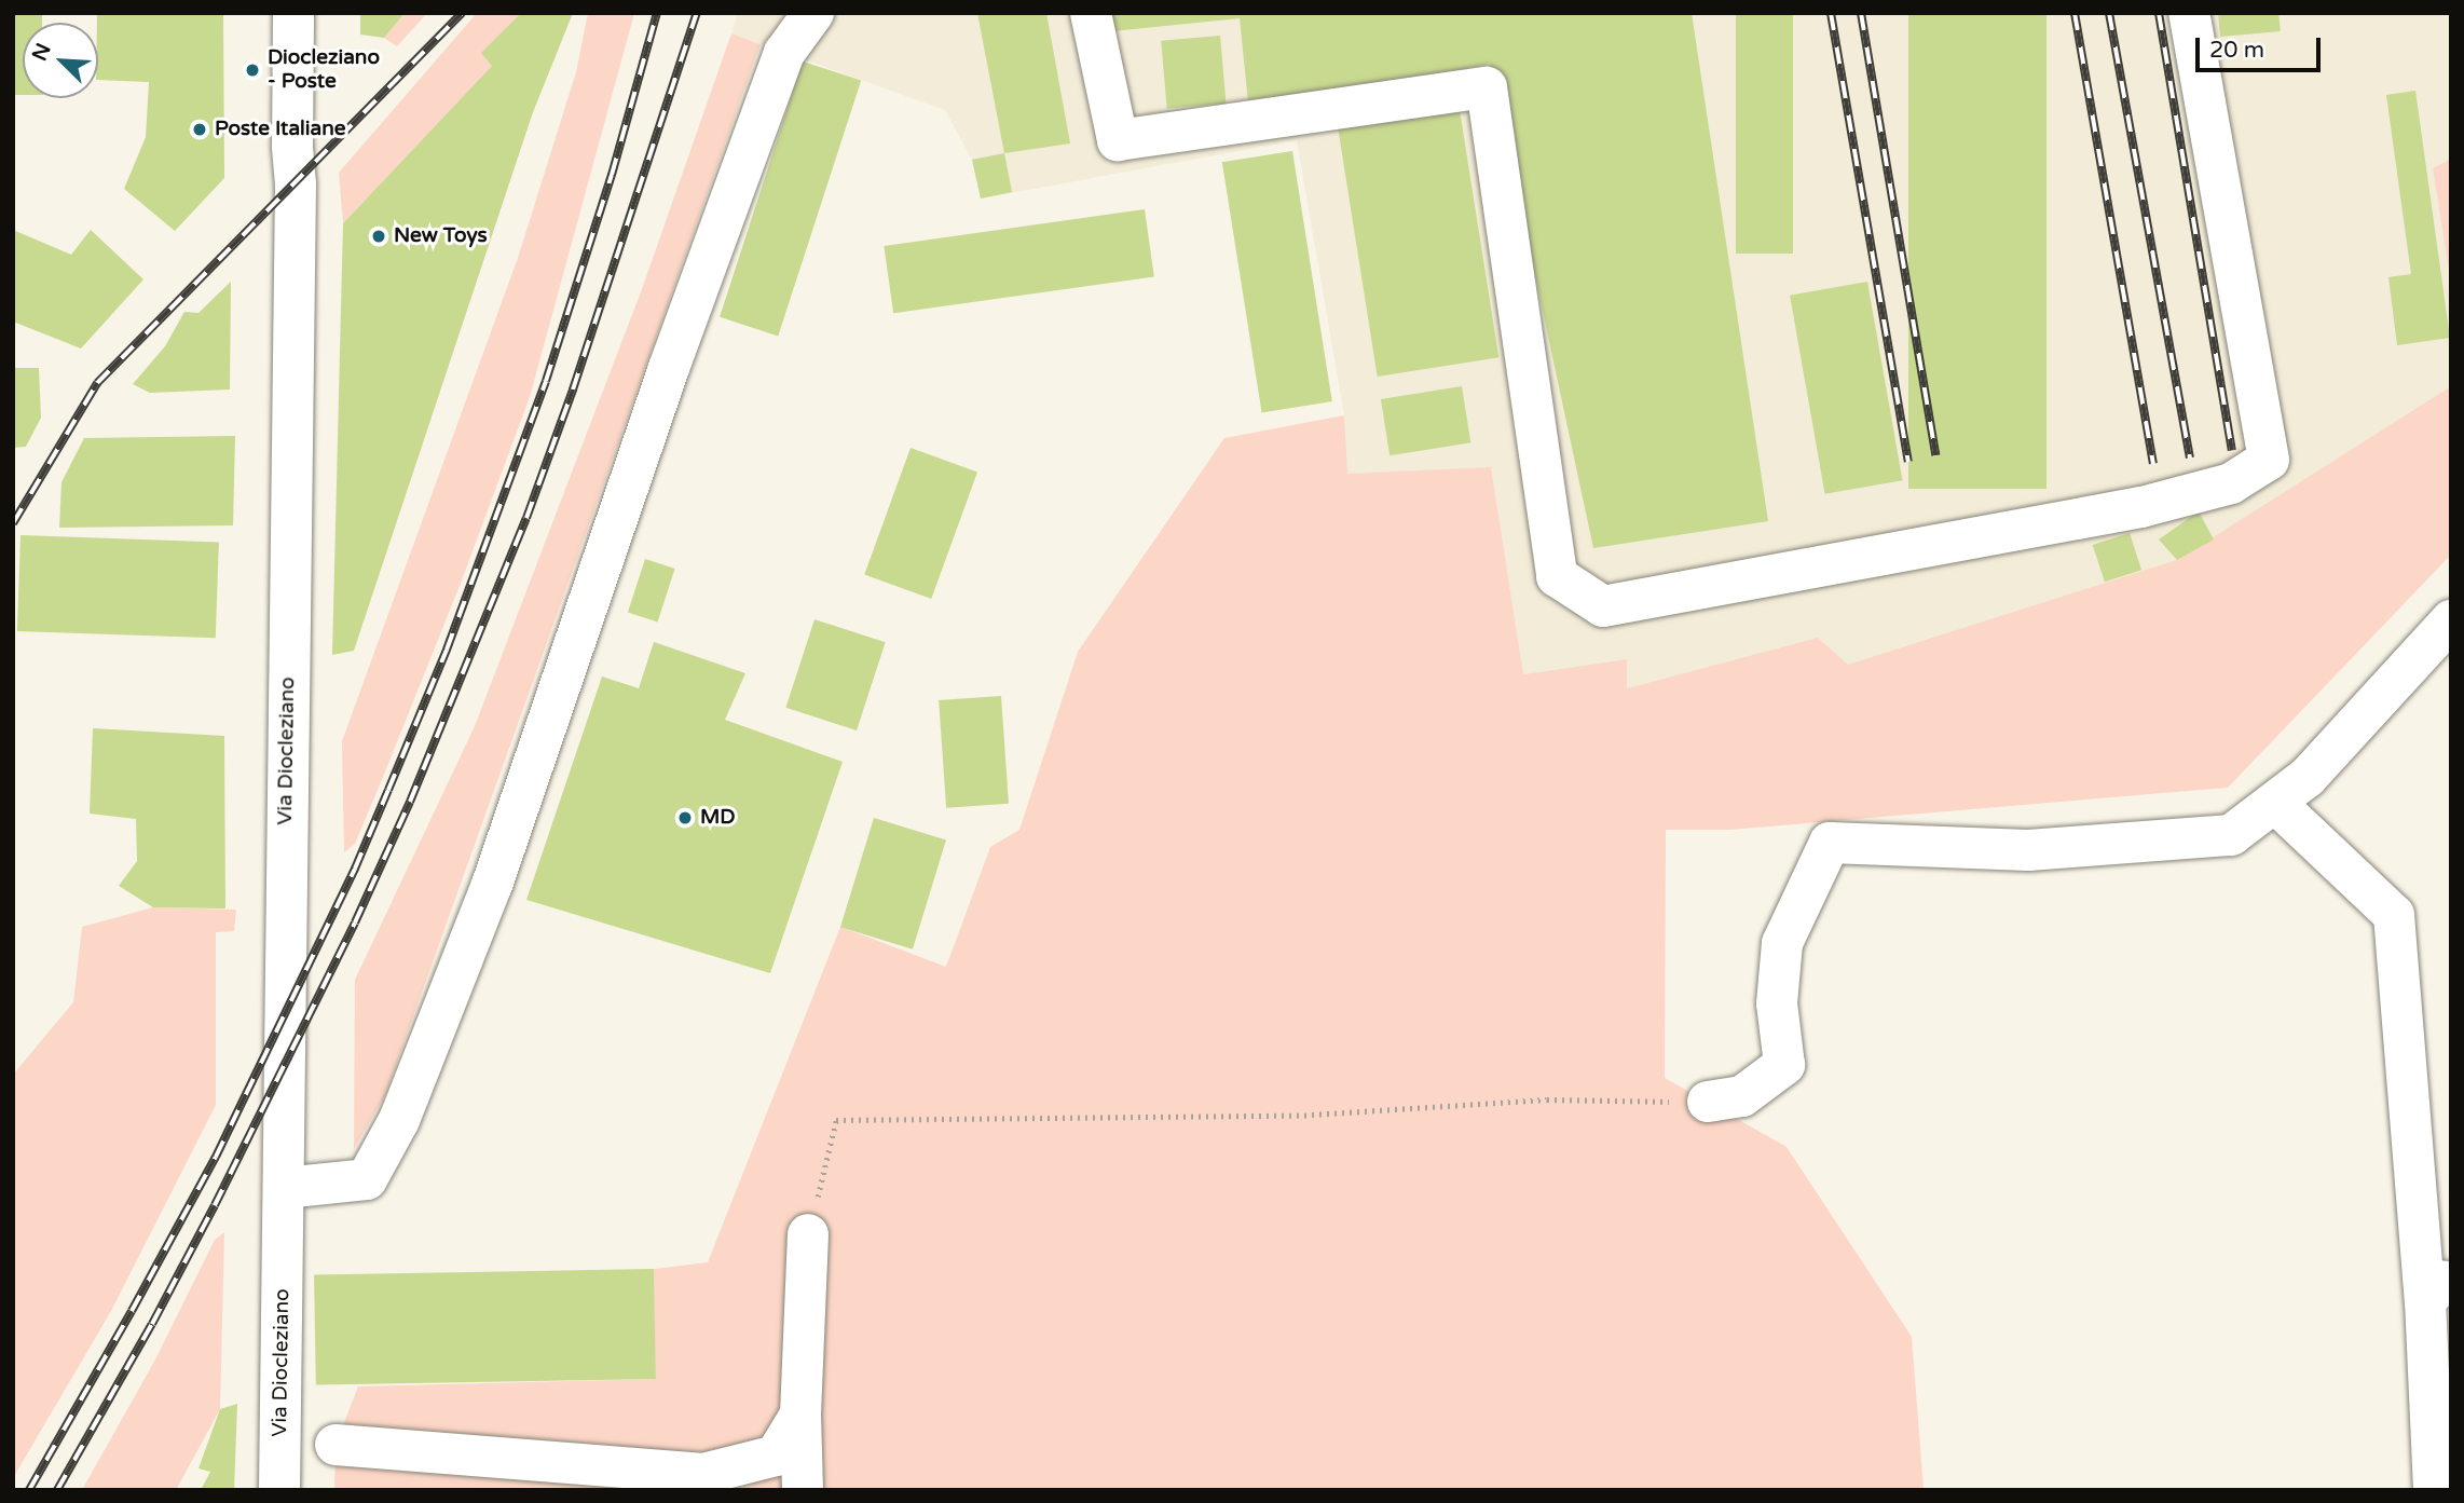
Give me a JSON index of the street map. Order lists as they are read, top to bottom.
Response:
{
  "streets": {
    "street": ["Via Diocleziano"]
  },
  "places": [
    "Diocleziano - Poste",
    "Poste Italiane",
    "New Toys",
    "MD"
  ],
  "scale_bar": "20 m",
  "north": "top left"
}
